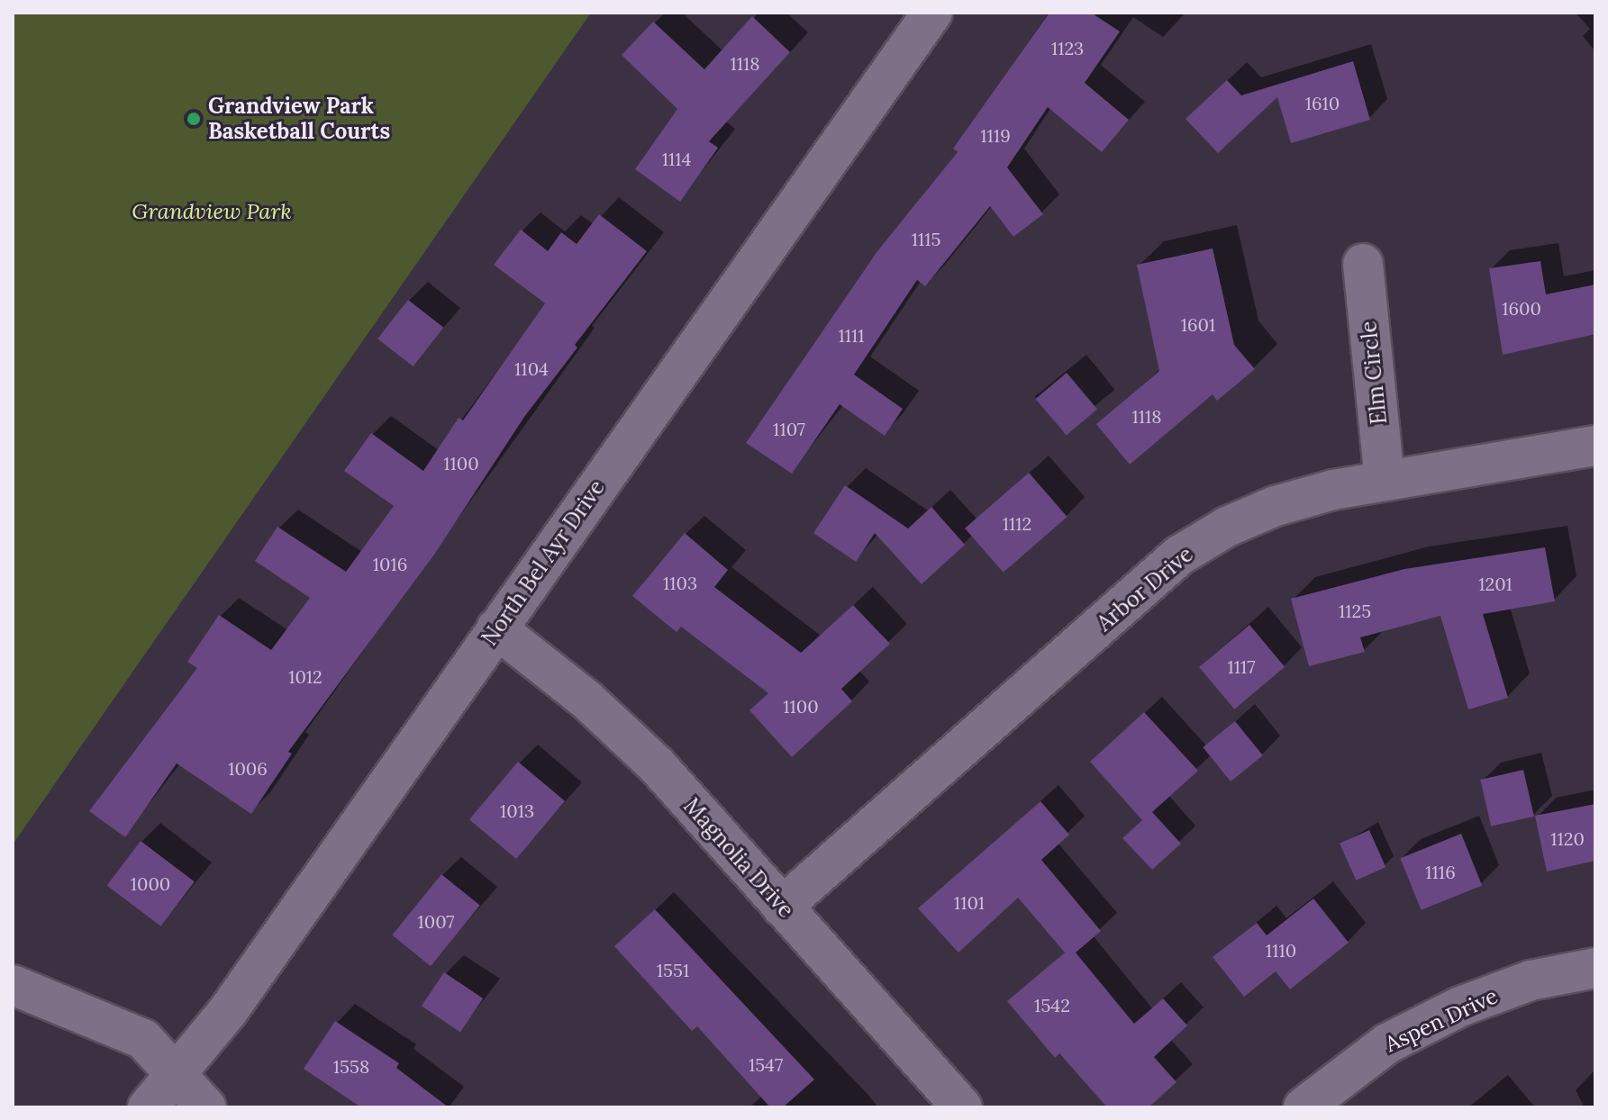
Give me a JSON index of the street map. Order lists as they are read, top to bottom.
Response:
{
  "streets": {
    "street": [
      "Elm Circle",
      "North Bel Ayr Drive",
      "Arbor Drive",
      "Magnolia Drive",
      "Aspen Drive"
    ]
  },
  "crossings": [
    ["Elm Circle", "Arbor Drive"],
    ["North Bel Ayr Drive", "Magnolia Drive"],
    ["Arbor Drive", "Magnolia Drive"]
  ],
  "parks": ["Grandview Park"],
  "places": ["Grandview Park Basketball Courts"],
  "house_numbers": [
    "1123",
    "1118",
    "1610",
    "1119",
    "1114",
    "1115",
    "1600",
    "1601",
    "1111",
    "1104",
    "1118",
    "1107",
    "1100",
    "1112",
    "1016",
    "1103",
    "1201",
    "1125",
    "1117",
    "1012",
    "1100",
    "1006",
    "1013",
    "1120",
    "1116",
    "1000",
    "1101",
    "1007",
    "1110",
    "1551",
    "1542",
    "1547",
    "1558"
  ]
}
